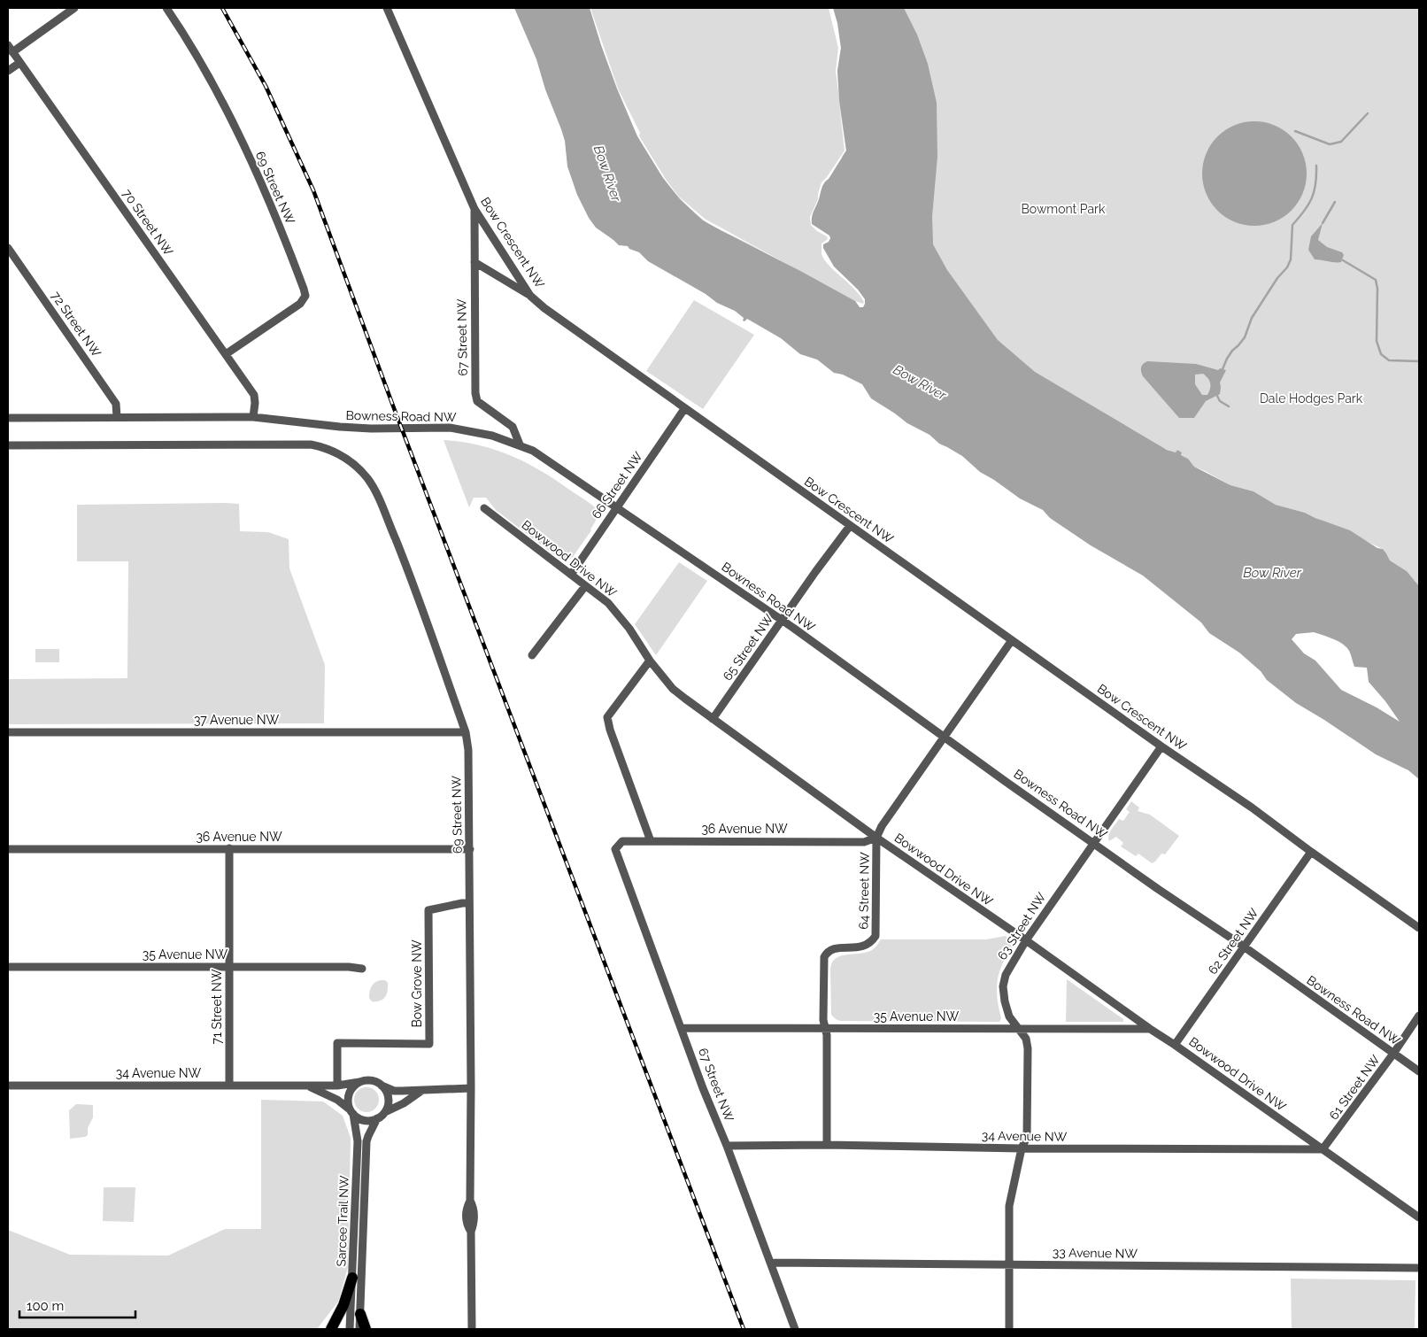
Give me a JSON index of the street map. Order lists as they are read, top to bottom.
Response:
{
  "streets": {
    "street": [
      "69 Street NW",
      "70 Street NW",
      "Bow Crescent NW",
      "72 Street NW",
      "67 Street NW",
      "Bowness Road NW",
      "66 Street NW",
      "Bowwood Drive NW",
      "65 Street NW",
      "37 Avenue NW",
      "36 Avenue NW",
      "64 Street NW",
      "63 Street NW",
      "62 Street NW",
      "35 Avenue NW",
      "Bow Grove NW",
      "71 Street NW",
      "34 Avenue NW",
      "61 Street NW",
      "Sarcee Trail NW",
      "33 Avenue NW"
    ]
  },
  "crossings": [
    ["69 Street NW", "70 Street NW"],
    ["69 Street NW", "37 Avenue NW"],
    ["69 Street NW", "36 Avenue NW"],
    ["69 Street NW", "Bow Grove NW"],
    ["70 Street NW", "Bowness Road NW"],
    ["Bow Crescent NW", "67 Street NW"],
    ["Bow Crescent NW", "66 Street NW"],
    ["Bow Crescent NW", "65 Street NW"],
    ["Bow Crescent NW", "64 Street NW"],
    ["Bow Crescent NW", "63 Street NW"],
    ["Bow Crescent NW", "62 Street NW"],
    ["72 Street NW", "Bowness Road NW"],
    ["67 Street NW", "Bowness Road NW"],
    ["67 Street NW", "36 Avenue NW"],
    ["67 Street NW", "35 Avenue NW"],
    ["67 Street NW", "34 Avenue NW"],
    ["67 Street NW", "33 Avenue NW"],
    ["Bowness Road NW", "66 Street NW"],
    ["Bowness Road NW", "65 Street NW"],
    ["Bowness Road NW", "64 Street NW"],
    ["Bowness Road NW", "63 Street NW"],
    ["Bowness Road NW", "62 Street NW"],
    ["Bowness Road NW", "61 Street NW"],
    ["66 Street NW", "Bowwood Drive NW"],
    ["Bowwood Drive NW", "65 Street NW"],
    ["Bowwood Drive NW", "36 Avenue NW"],
    ["Bowwood Drive NW", "64 Street NW"],
    ["Bowwood Drive NW", "63 Street NW"],
    ["Bowwood Drive NW", "62 Street NW"],
    ["Bowwood Drive NW", "35 Avenue NW"],
    ["Bowwood Drive NW", "34 Avenue NW"],
    ["Bowwood Drive NW", "61 Street NW"],
    ["36 Avenue NW", "64 Street NW"],
    ["36 Avenue NW", "71 Street NW"],
    ["64 Street NW", "35 Avenue NW"],
    ["64 Street NW", "34 Avenue NW"],
    ["63 Street NW", "35 Avenue NW"],
    ["63 Street NW", "34 Avenue NW"],
    ["63 Street NW", "33 Avenue NW"],
    ["35 Avenue NW", "71 Street NW"],
    ["Bow Grove NW", "34 Avenue NW"],
    ["71 Street NW", "34 Avenue NW"],
    ["34 Avenue NW", "61 Street NW"],
    ["34 Avenue NW", "Sarcee Trail NW"]
  ],
  "water": ["Bow River"],
  "parks": ["Bowmont Park", "Dale Hodges Park"],
  "scale_bar": "100 m"
}
